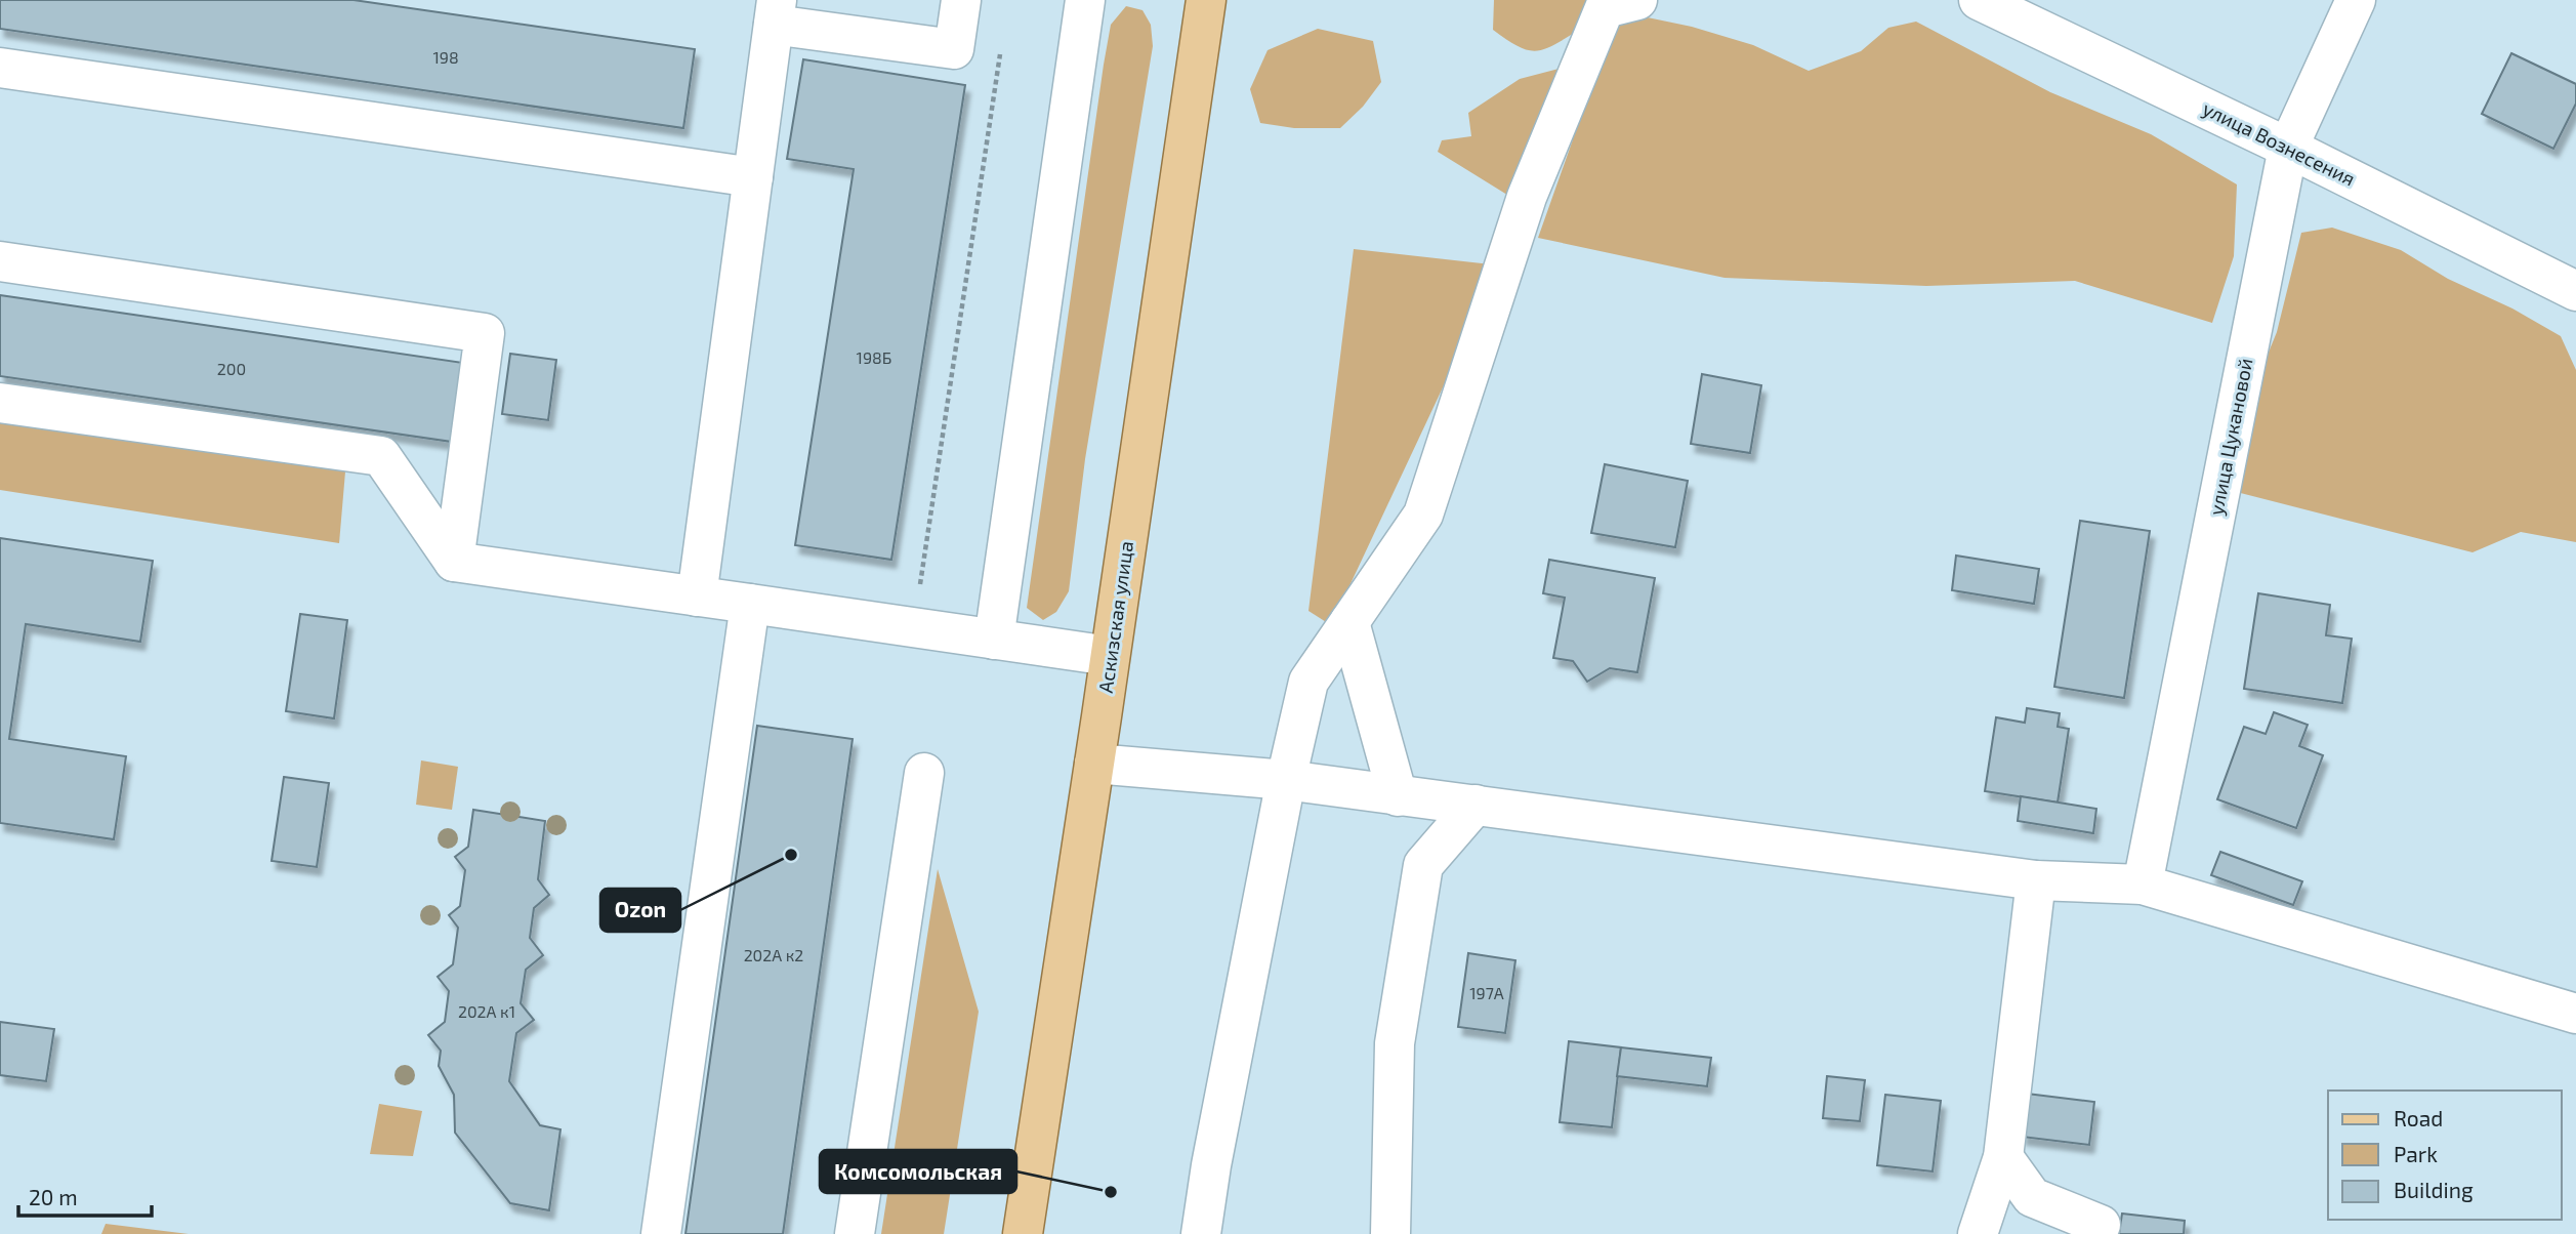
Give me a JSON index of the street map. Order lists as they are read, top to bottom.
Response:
{
  "streets": {
    "main road": ["Аскизская улица"],
    "street": ["улица Вознесения", "улица Цукановой"]
  },
  "crossings": [
    ["улица Вознесения", "улица Цукановой"]
  ],
  "places": ["Ozon", "Комсомольская"],
  "house_numbers": [
    "198",
    "198Б",
    "200",
    "202А к2",
    "197А",
    "202А к1"
  ],
  "legend": ["Road", "Park", "Building"],
  "scale_bar": "20 m"
}
